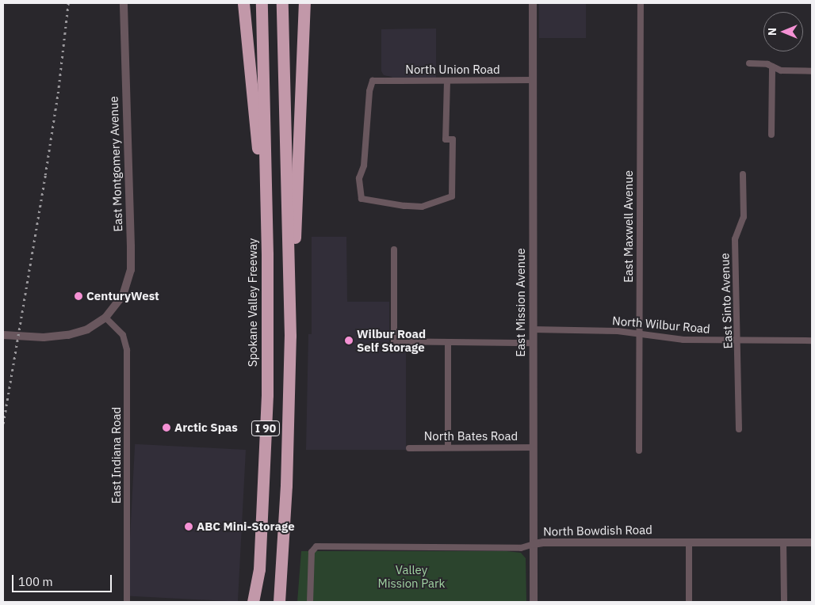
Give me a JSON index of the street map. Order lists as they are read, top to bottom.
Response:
{
  "streets": {
    "highway": ["Spokane Valley Freeway", "I 90"],
    "street": [
      "North Union Road",
      "East Montgomery Avenue",
      "East Maxwell Avenue",
      "East Sinto Avenue",
      "East Mission Avenue",
      "North Wilbur Road",
      "North Bates Road",
      "East Indiana Road",
      "North Bowdish Road"
    ]
  },
  "crossings": [
    ["North Union Road", "East Mission Avenue"],
    ["East Montgomery Avenue", "East Indiana Road"],
    ["East Maxwell Avenue", "North Wilbur Road"],
    ["East Sinto Avenue", "North Wilbur Road"],
    ["East Mission Avenue", "North Wilbur Road"],
    ["East Mission Avenue", "North Bates Road"],
    ["East Mission Avenue", "North Bowdish Road"]
  ],
  "parks": ["Valley Mission Park"],
  "places": [
    "CenturyWest",
    "Wilbur Road Self Storage",
    "Arctic Spas",
    "ABC Mini-Storage"
  ],
  "scale_bar": "100 m",
  "north": "left"
}
